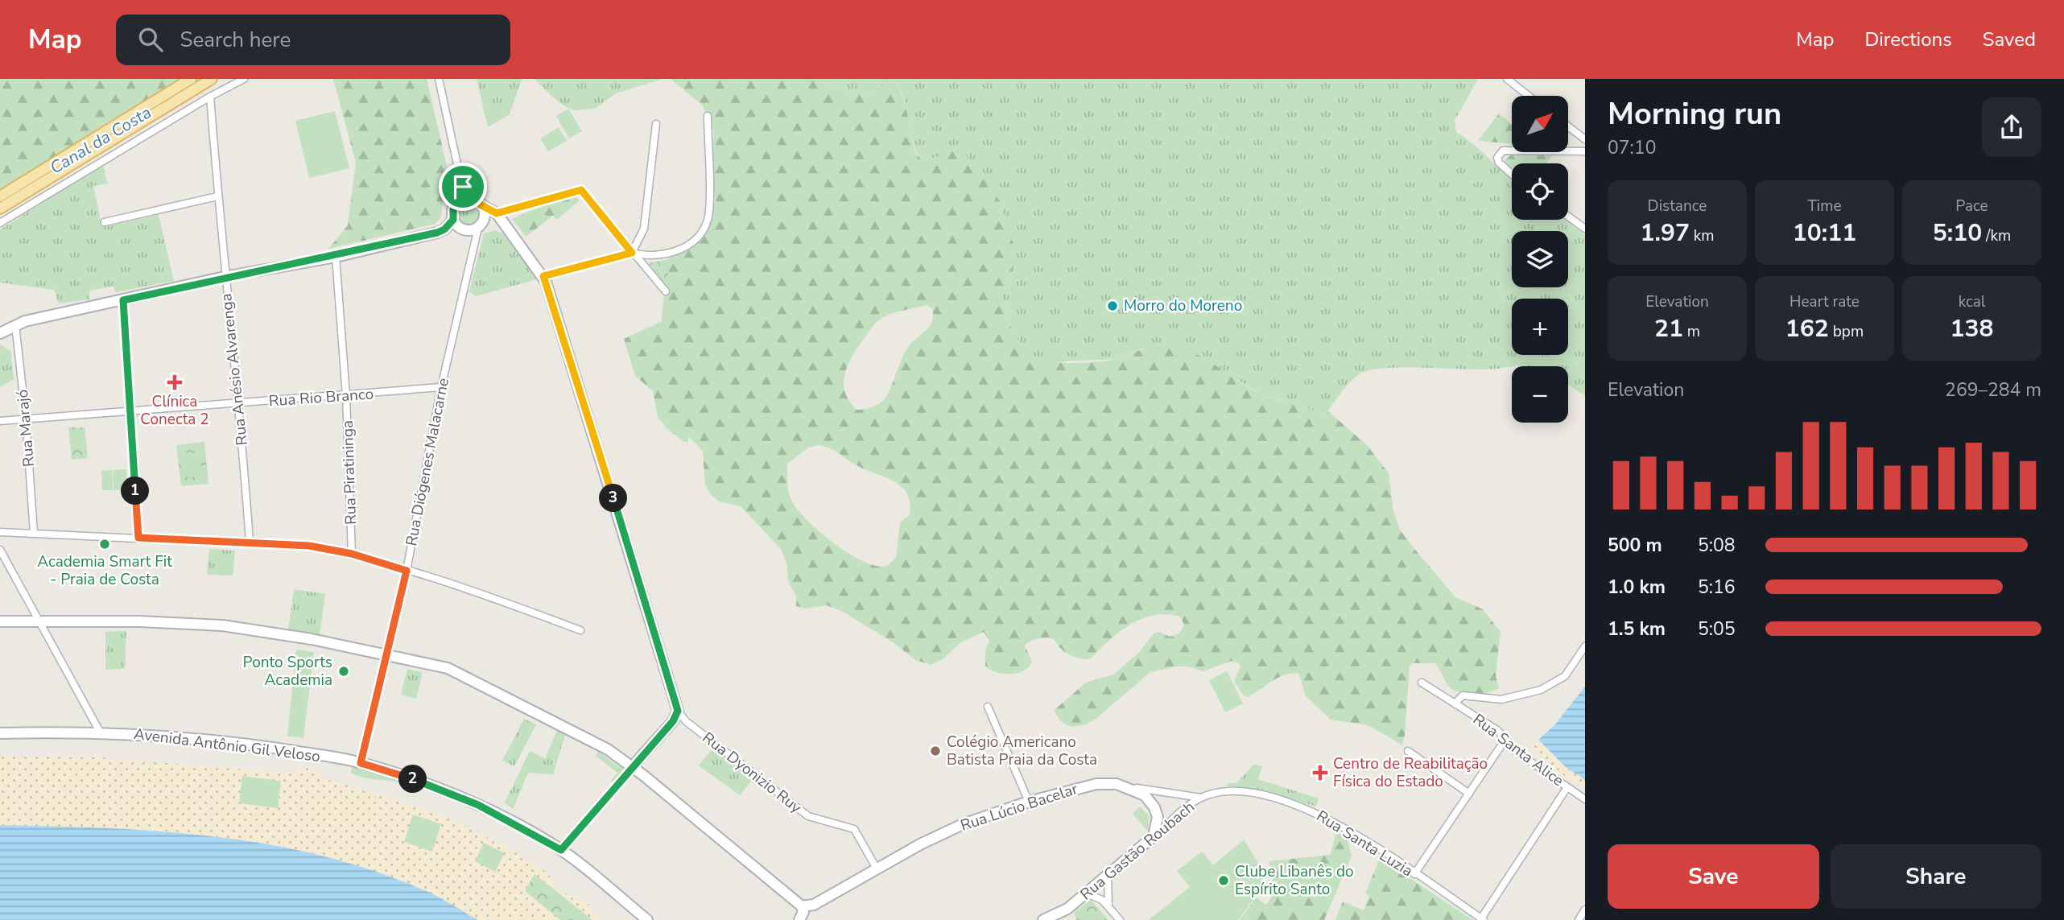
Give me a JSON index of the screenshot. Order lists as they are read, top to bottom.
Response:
{
  "streets": {
    "street": [
      "Rua Anésio Alvarenga",
      "Rua Rio Branco",
      "Rua Marajó",
      "Rua Diógenes Malacarne",
      "Rua Piratininga",
      "Avenida Antônio Gil Veloso",
      "Rua Santa Alice",
      "Rua Dyonizio Ruy",
      "Rua Lúcio Bacelar",
      "Rua Santa Luzia",
      "Rua Gastão Roubach"
    ]
  },
  "crossings": [
    ["Rua Anésio Alvarenga", "Rua Rio Branco"],
    ["Rua Rio Branco", "Rua Marajó"],
    ["Rua Rio Branco", "Rua Diógenes Malacarne"],
    ["Rua Rio Branco", "Rua Piratininga"],
    ["Rua Diógenes Malacarne", "Avenida Antônio Gil Veloso"],
    ["Rua Dyonizio Ruy", "Rua Lúcio Bacelar"],
    ["Rua Lúcio Bacelar", "Rua Santa Luzia"],
    ["Rua Lúcio Bacelar", "Rua Gastão Roubach"],
    ["Rua Santa Luzia", "Rua Gastão Roubach"]
  ],
  "water": ["Canal da Costa"],
  "places": {
    "other": [
      "Morro do Moreno",
      "Academia Smart Fit - Praia de Costa",
      "Ponto Sports Academia",
      "Colégio Americano Batista Praia da Costa",
      "Clube Libanês do Espírito Santo"
    ],
    "health": ["Clínica Conecta 2", "Centro de Reabilitação Física do Estado"]
  },
  "north": "top right",
  "page": {
    "header": "Map",
    "search": "Search here",
    "nav": ["Map", "Directions", "Saved"],
    "heading": ["Morning run", "07:10"],
    "map_buttons": ["+", "−"],
    "stats": [
      ["Distance", "1.97 km"],
      ["Time", "10:11"],
      ["Pace", "5:10 /km"],
      ["Elevation", "21 m"],
      ["Heart rate", "162 bpm"],
      ["kcal", "138"]
    ],
    "chart": ["Elevation", "269–284 m"],
    "pins": ["1", "3", "2"],
    "list": [
      {
        "name": "500 m",
        "note": "5:08"
      },
      {
        "name": "1.0 km",
        "note": "5:16"
      },
      {
        "name": "1.5 km",
        "note": "5:05"
      }
    ],
    "buttons": ["Save", "Share"]
  }
}
